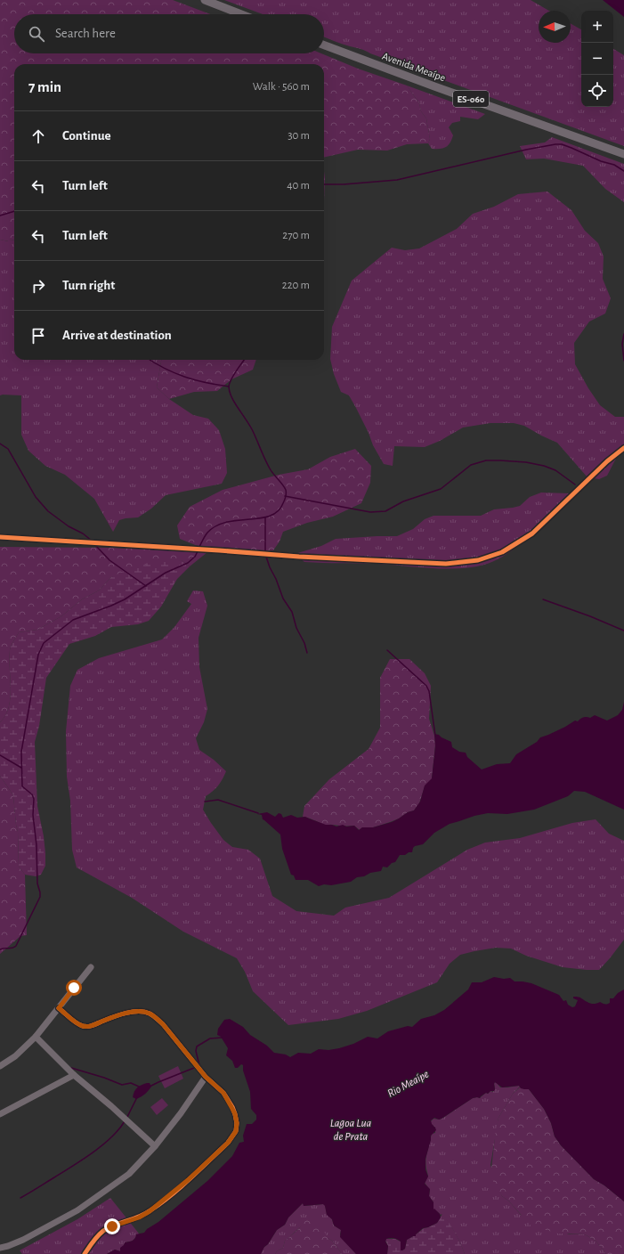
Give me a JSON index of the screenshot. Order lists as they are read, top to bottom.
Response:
{
  "streets": {
    "main road": ["Avenida Meaípe", "ES-060"]
  },
  "water": ["Rio Meaípe", "Lagoa Lua de Prata"],
  "north": "left",
  "page": {
    "map_buttons": ["+", "−"],
    "search": "Search here",
    "heading": ["7 min", "Walk · 560 m"],
    "list": [
      ["Continue", "30 m"],
      ["Turn left", "40 m"],
      ["Turn left", "270 m"],
      ["Turn right", "220 m"],
      "Arrive at destination"
    ]
  }
}
